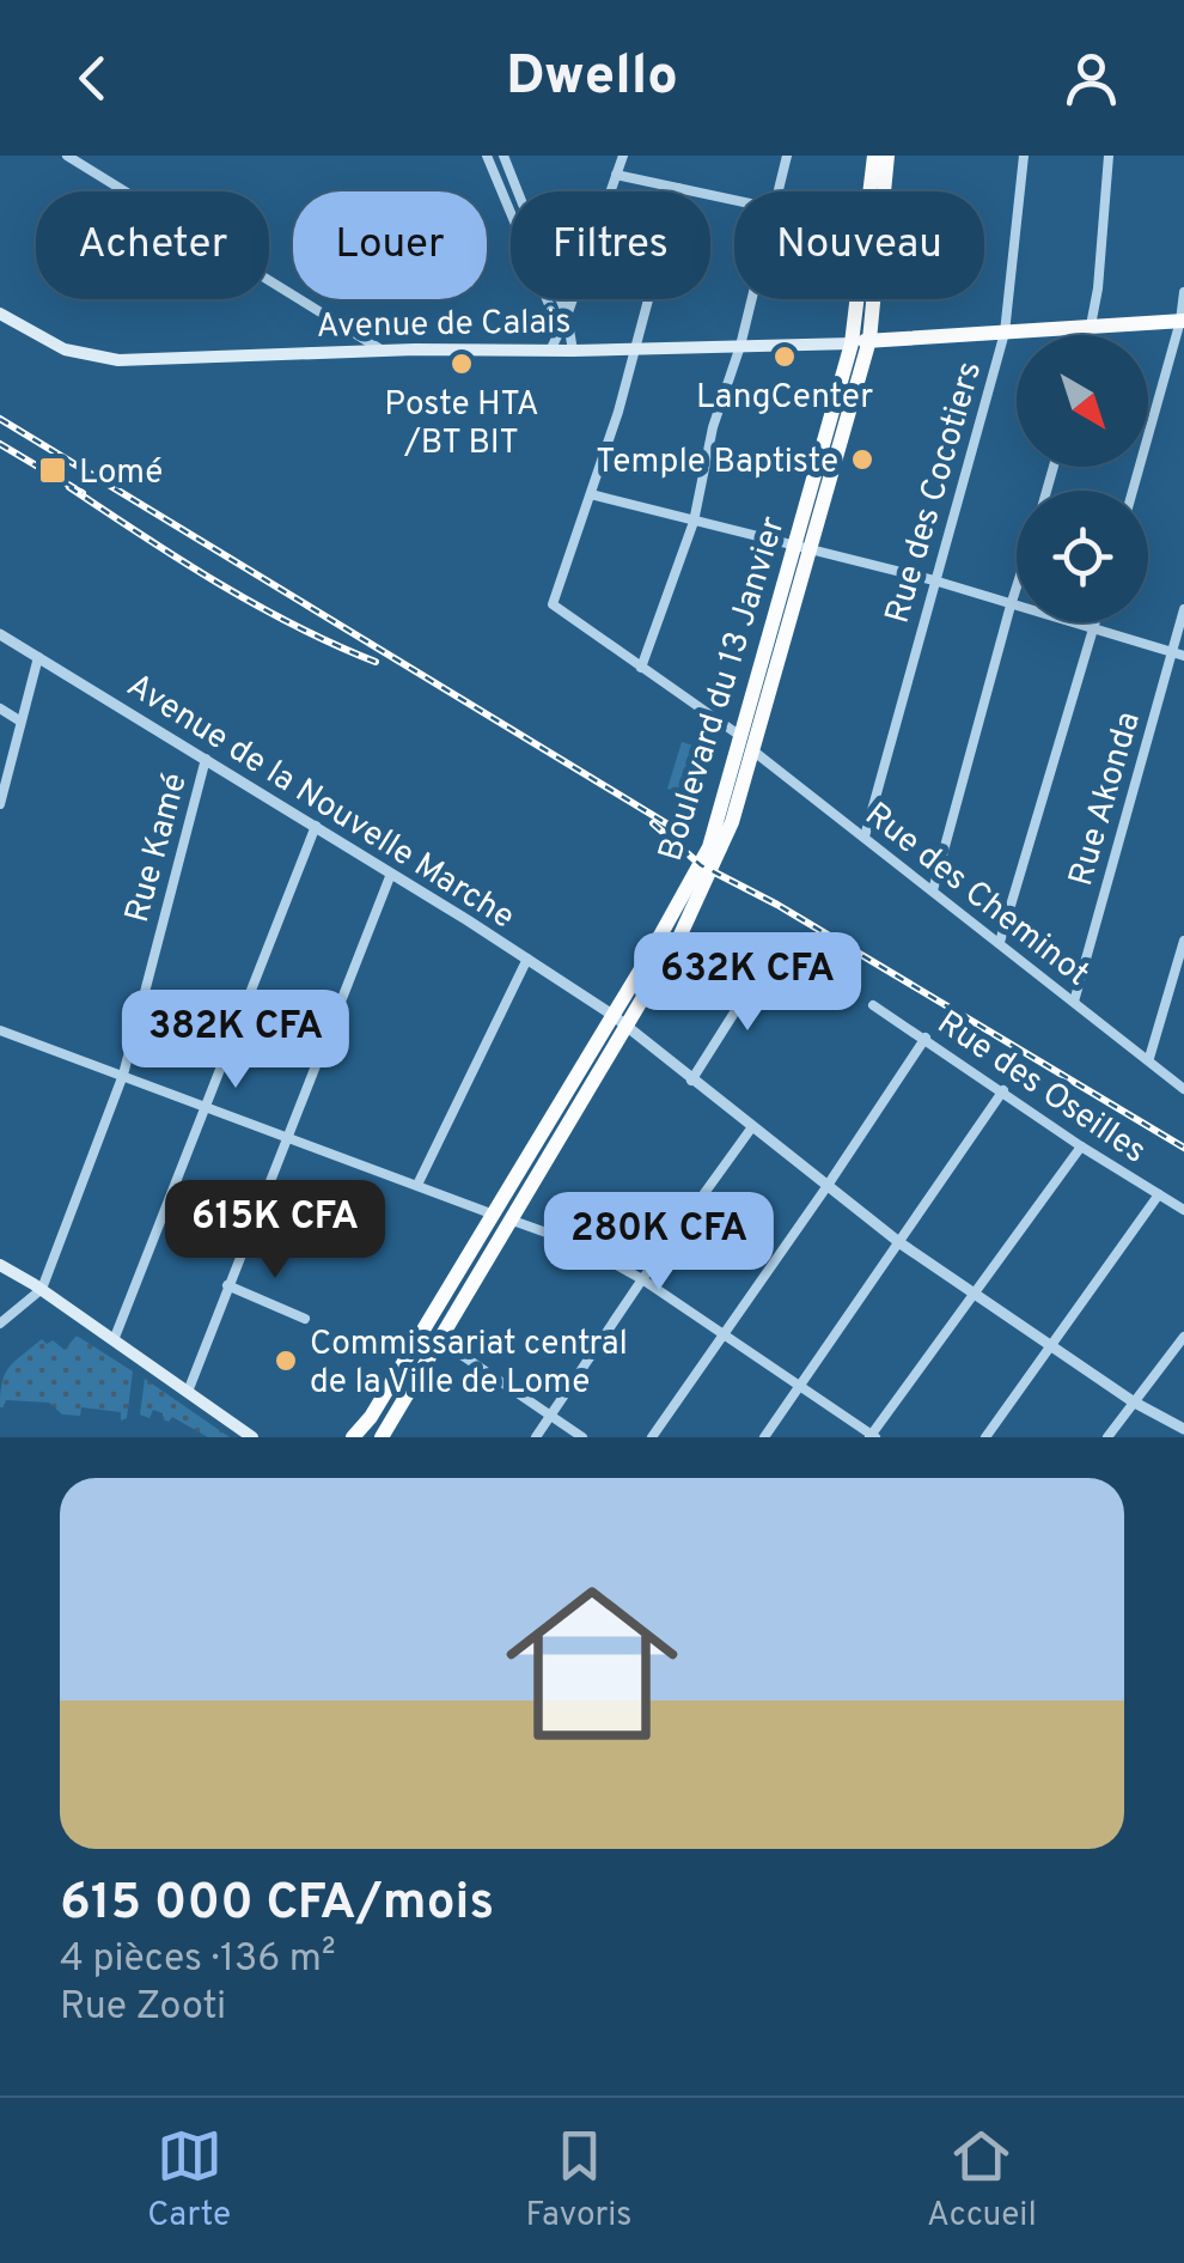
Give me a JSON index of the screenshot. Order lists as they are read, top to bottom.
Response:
{
  "streets": {
    "highway": ["Avenue de Calais", "Boulevard du 13 Janvier"],
    "street": [
      "Rue des Cocotiers",
      "Rue Akonda",
      "Avenue de la Nouvelle Marche",
      "Rue Kamé",
      "Rue des Cheminot",
      "Rue des Oseilles"
    ]
  },
  "crossings": [
    ["Avenue de Calais", "Rue des Cocotiers"],
    ["Avenue de Calais", "Boulevard du 13 Janvier"],
    ["Rue des Cocotiers", "Rue des Cheminot"],
    ["Boulevard du 13 Janvier", "Avenue de la Nouvelle Marche"],
    ["Boulevard du 13 Janvier", "Rue des Cheminot"],
    ["Rue Akonda", "Rue des Cheminot"],
    ["Avenue de la Nouvelle Marche", "Rue Kamé"]
  ],
  "places": {
    "other": [
      "LangCenter",
      "Poste HTA /BT BIT",
      "Temple Baptiste",
      "Commissariat central de la Ville de Lome"
    ],
    "transit": ["Lomé"]
  },
  "north": "bottom right",
  "page": {
    "header": "Dwello",
    "chip": [
      "Acheter",
      "Louer",
      "Filtres",
      "Nouveau"
    ],
    "price": [
      "632K CFA",
      "382K CFA",
      "615K CFA",
      "280K CFA"
    ],
    "list": [
      {
        "name": "615 000 CFA/mois",
        "note": "4 pièces · 136 m² · Rue Zooti"
      }
    ],
    "tabs": ["Carte", "Favoris", "Accueil"]
  }
}
